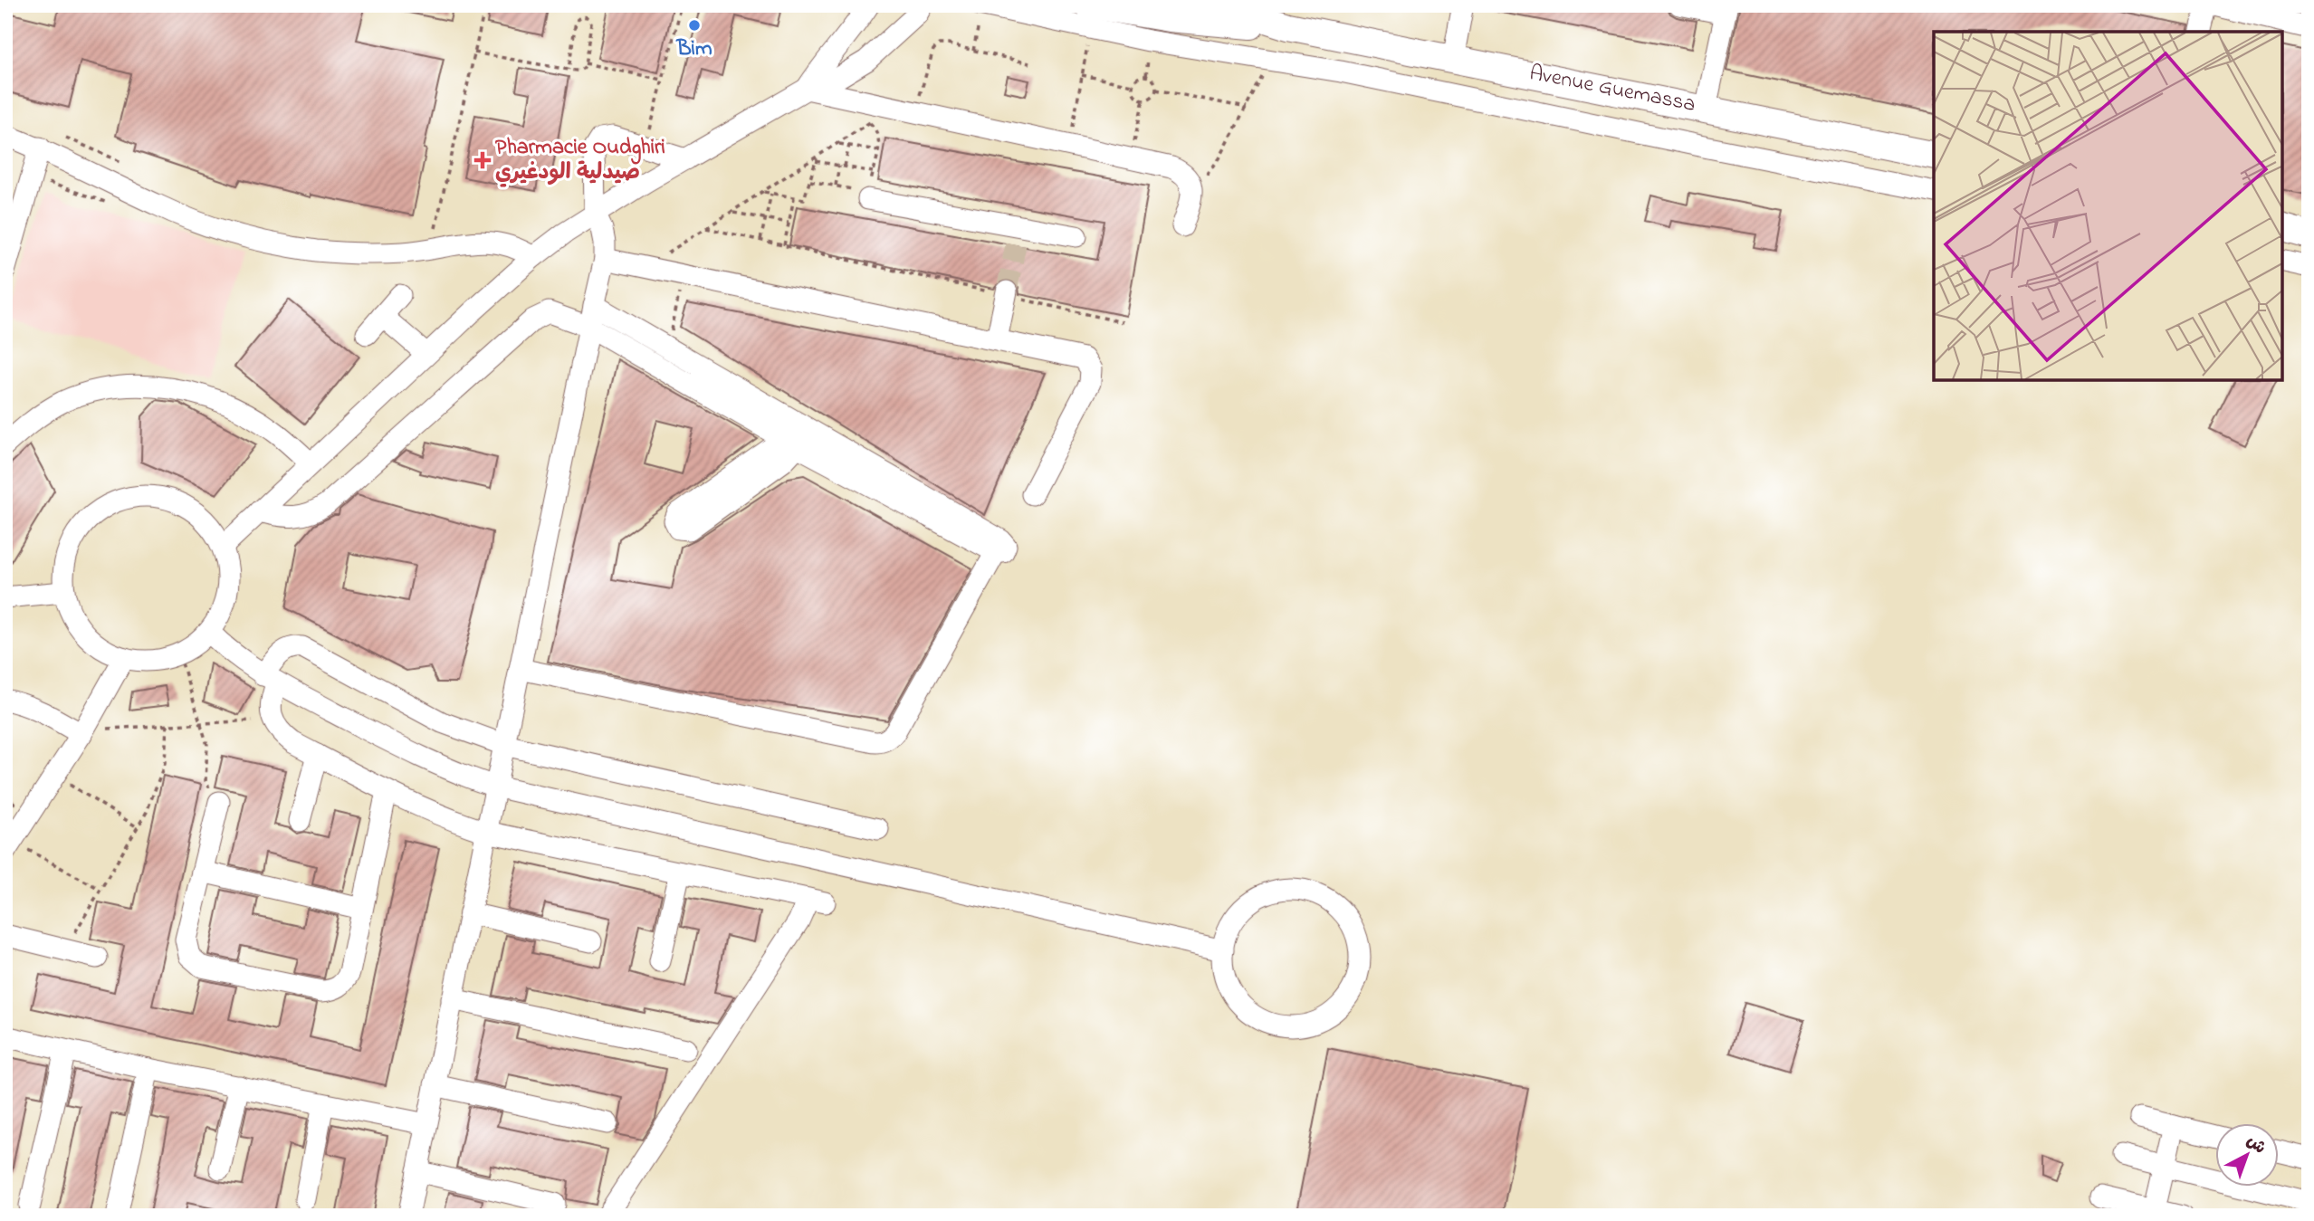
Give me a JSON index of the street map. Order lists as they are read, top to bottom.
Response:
{
  "streets": {
    "main road": ["Avenue Guemassa"]
  },
  "places": {
    "other": ["Bim"],
    "health": ["Pharmacie Oudghiri صيدلية الودغيري"]
  },
  "north": "top right"
}
